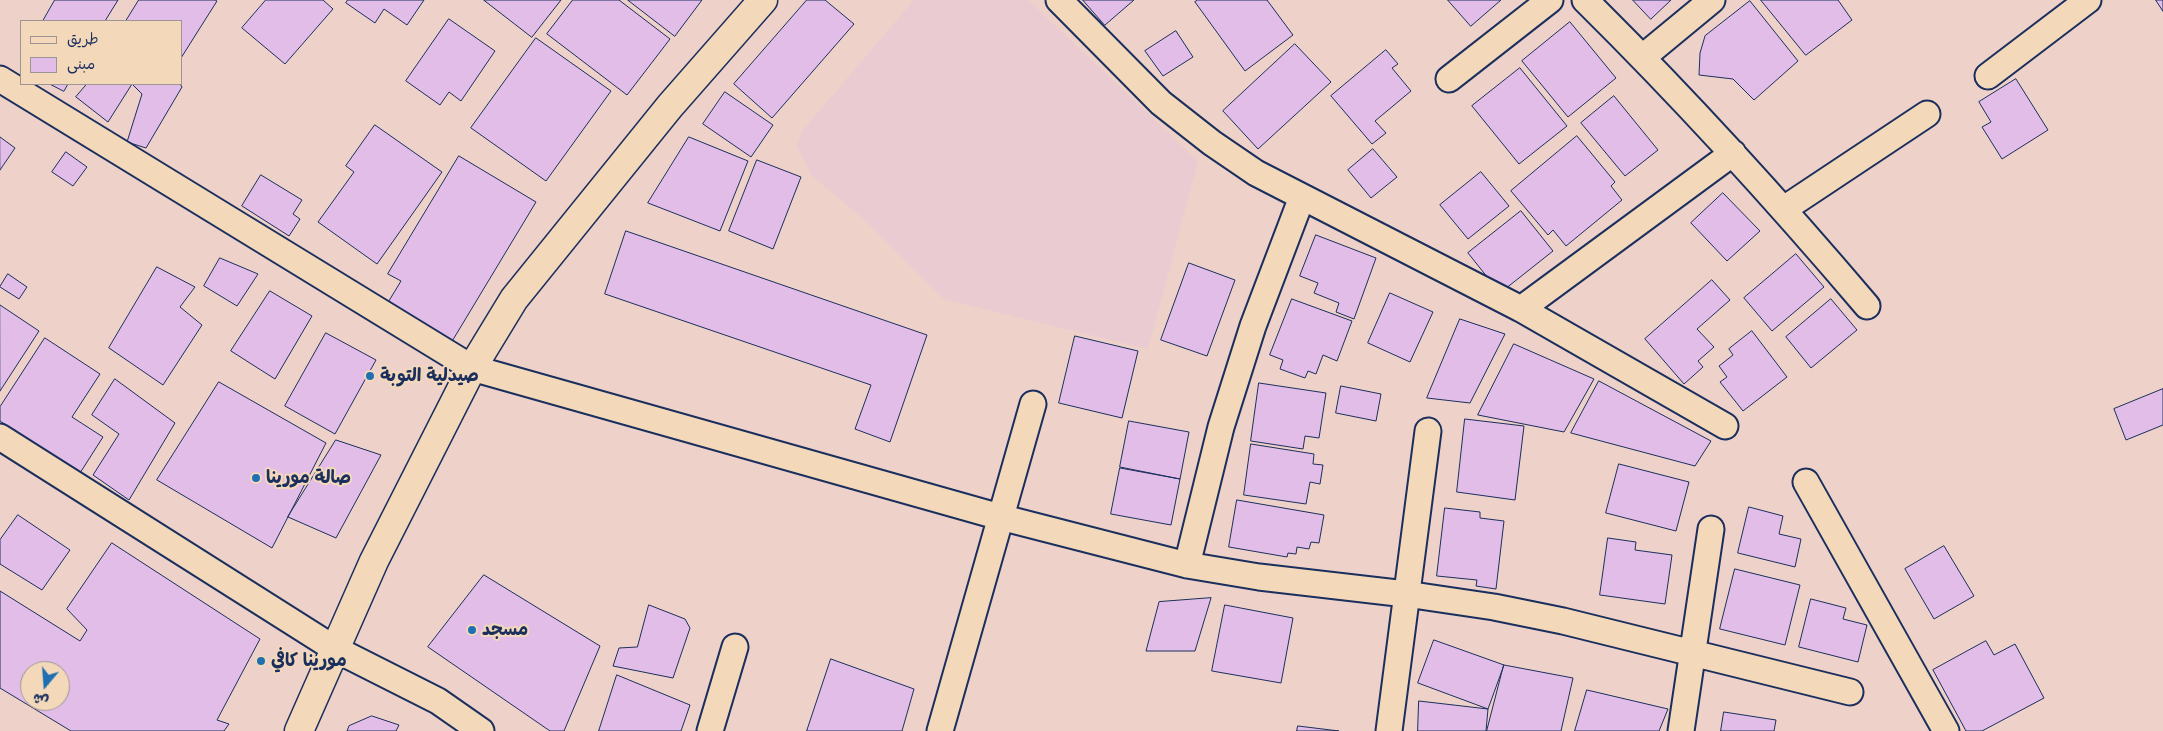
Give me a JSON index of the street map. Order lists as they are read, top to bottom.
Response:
{
  "places": [
    "صيدلية التوبة",
    "صالة مورينا",
    "مسجد",
    "مورينا كافي"
  ],
  "legend": ["طريق", "مبنى"],
  "north": "bottom"
}
